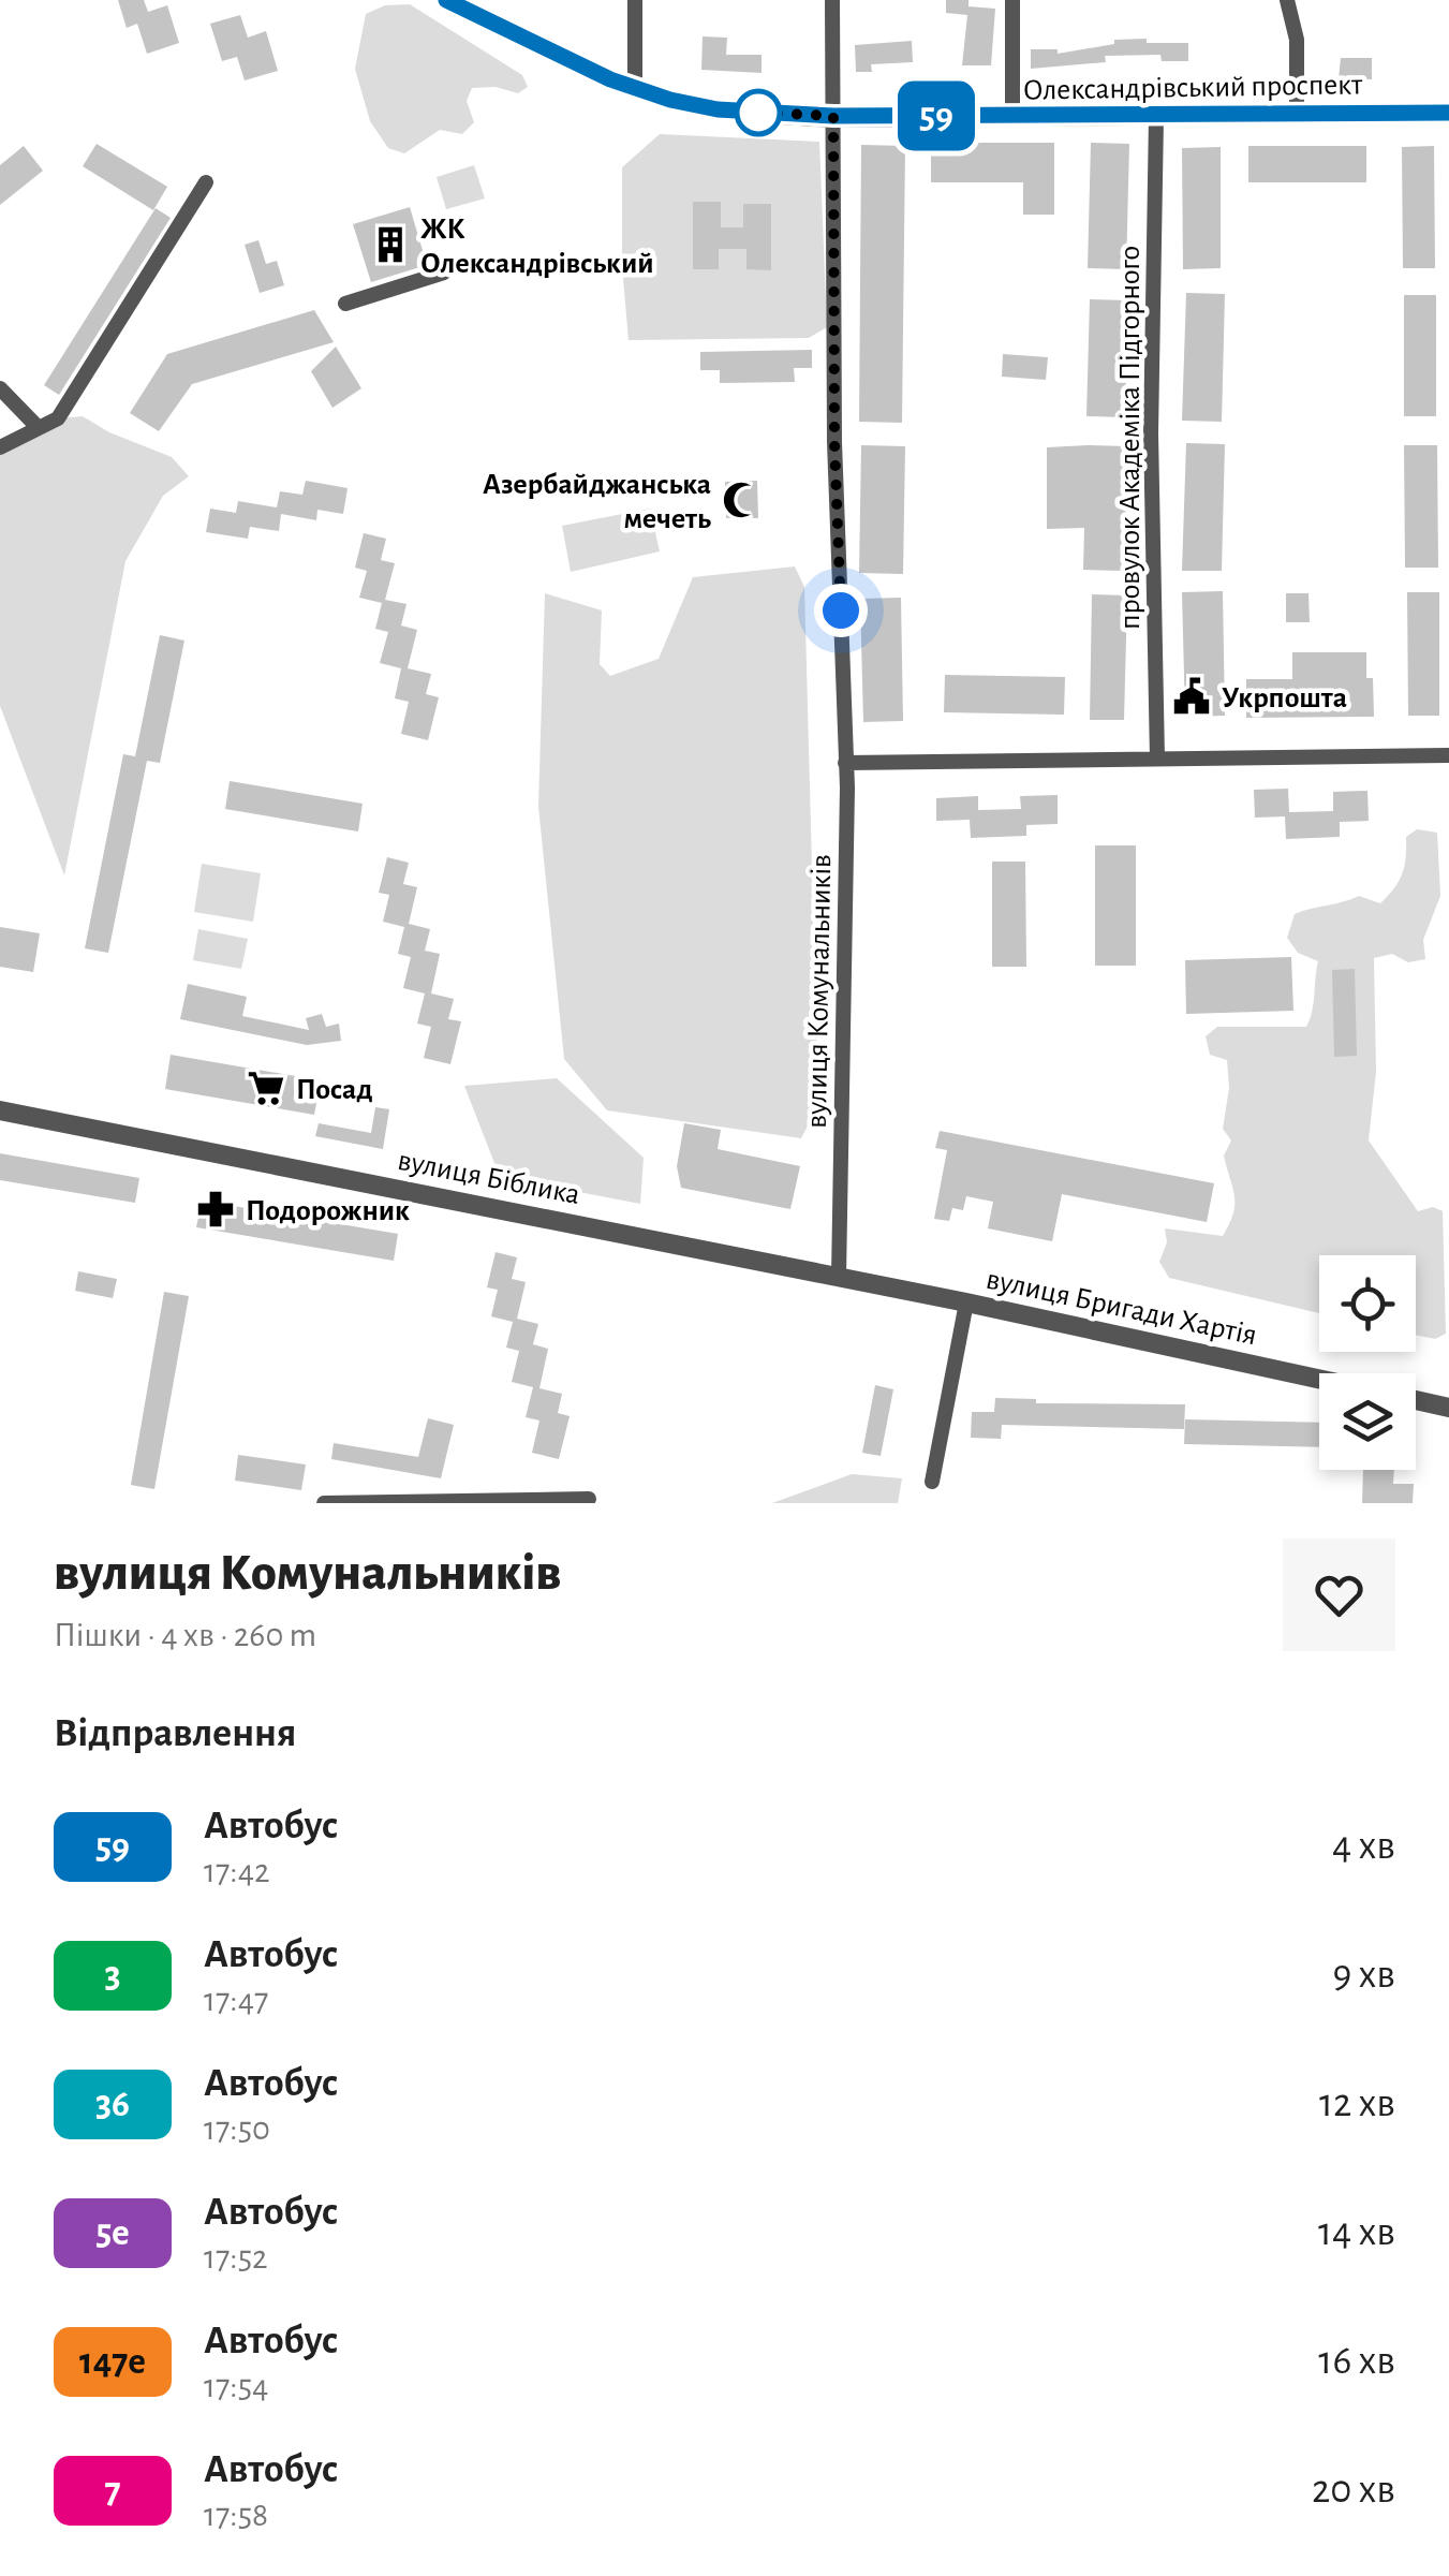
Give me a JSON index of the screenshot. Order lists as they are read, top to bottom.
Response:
{
  "streets": {
    "main road": ["Олександрівський проспект"],
    "street": [
      "провулок Академіка Підгорного",
      "вулиця Комунальників",
      "вулиця Біблика",
      "вулиця Бригади Хартія"
    ]
  },
  "crossings": [
    ["Олександрівський проспект", "провулок Академіка Підгорного"],
    ["Олександрівський проспект", "вулиця Комунальників"],
    ["вулиця Комунальників", "вулиця Біблика"],
    ["вулиця Біблика", "вулиця Бригади Хартія"]
  ],
  "places": {
    "building": ["ЖК Олександрівський"],
    "mosque": ["Азербайджанська мечеть"],
    "public building": ["Укрпошта"],
    "supermarket": ["Посад"],
    "pharmacy": ["Подорожник"]
  },
  "lines": ["bus line 59"],
  "page": {
    "on_map": "59",
    "heading": [
      ["вулиця Комунальників", "Пішки · 4 хв · 260 m"],
      "Відправлення"
    ],
    "list": [
      {
        "mark": "59",
        "name": "Автобус",
        "note": "17:42",
        "value": "4 хв"
      },
      {
        "mark": "3",
        "name": "Автобус",
        "note": "17:47",
        "value": "9 хв"
      },
      {
        "mark": "36",
        "name": "Автобус",
        "note": "17:50",
        "value": "12 хв"
      },
      {
        "mark": "5е",
        "name": "Автобус",
        "note": "17:52",
        "value": "14 хв"
      },
      {
        "mark": "147е",
        "name": "Автобус",
        "note": "17:54",
        "value": "16 хв"
      },
      {
        "mark": "7",
        "name": "Автобус",
        "note": "17:58",
        "value": "20 хв"
      }
    ]
  }
}
